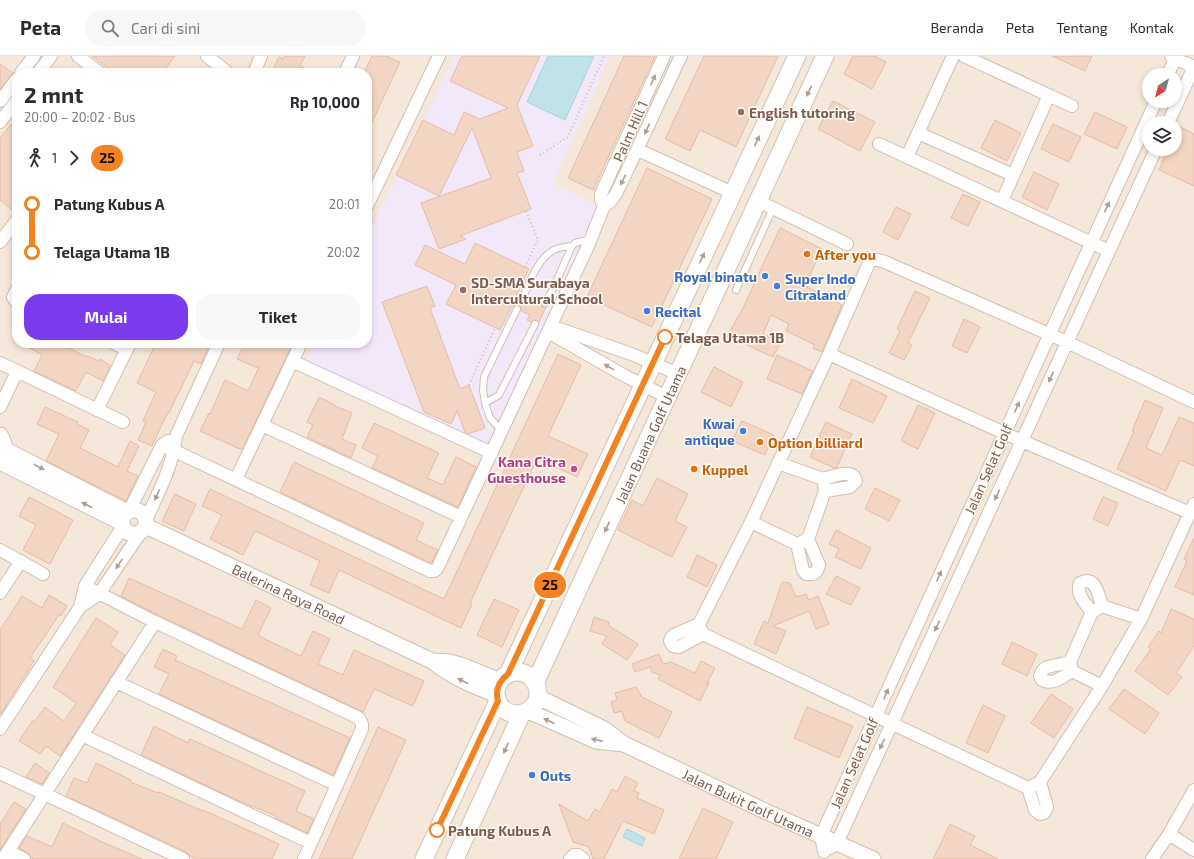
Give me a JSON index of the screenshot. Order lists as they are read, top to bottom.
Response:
{
  "streets": {
    "main road": ["Jalan Buana Golf Utama"],
    "street": [
      "Palm Hill 1",
      "Jalan Selat Golf",
      "Balerina Raya Road",
      "Jalan Bukit Golf Utama"
    ]
  },
  "crossings": [
    ["Palm Hill 1", "Jalan Buana Golf Utama"],
    ["Jalan Buana Golf Utama", "Balerina Raya Road"],
    ["Jalan Buana Golf Utama", "Jalan Bukit Golf Utama"],
    ["Jalan Selat Golf", "Jalan Bukit Golf Utama"],
    ["Balerina Raya Road", "Jalan Bukit Golf Utama"]
  ],
  "places": [
    "English tutoring",
    "After you",
    "Royal binatu",
    "Super Indo Citraland",
    "SD-SMA Surabaya Intercultural School",
    "Recital",
    "Telaga Utama 1B",
    "Kwai antique",
    "Option billiard",
    "Kana Citra Guesthouse",
    "Kuppel",
    "Outs",
    "Patung Kubus A"
  ],
  "lines": ["bus line 25"],
  "north": "bottom left",
  "page": {
    "header": "Peta",
    "search": "Cari di sini",
    "nav": [
      "Beranda",
      "Peta",
      "Tentang",
      "Kontak"
    ],
    "on_map": "25",
    "heading": ["2 mnt", "20:00 – 20:02 · Bus", "Rp 10,000"],
    "legs": ["1", "25"],
    "list": [
      {
        "name": "Patung Kubus A",
        "value": "20:01"
      },
      {
        "name": "Telaga Utama 1B",
        "value": "20:02"
      }
    ],
    "buttons": ["Mulai", "Tiket"]
  }
}
